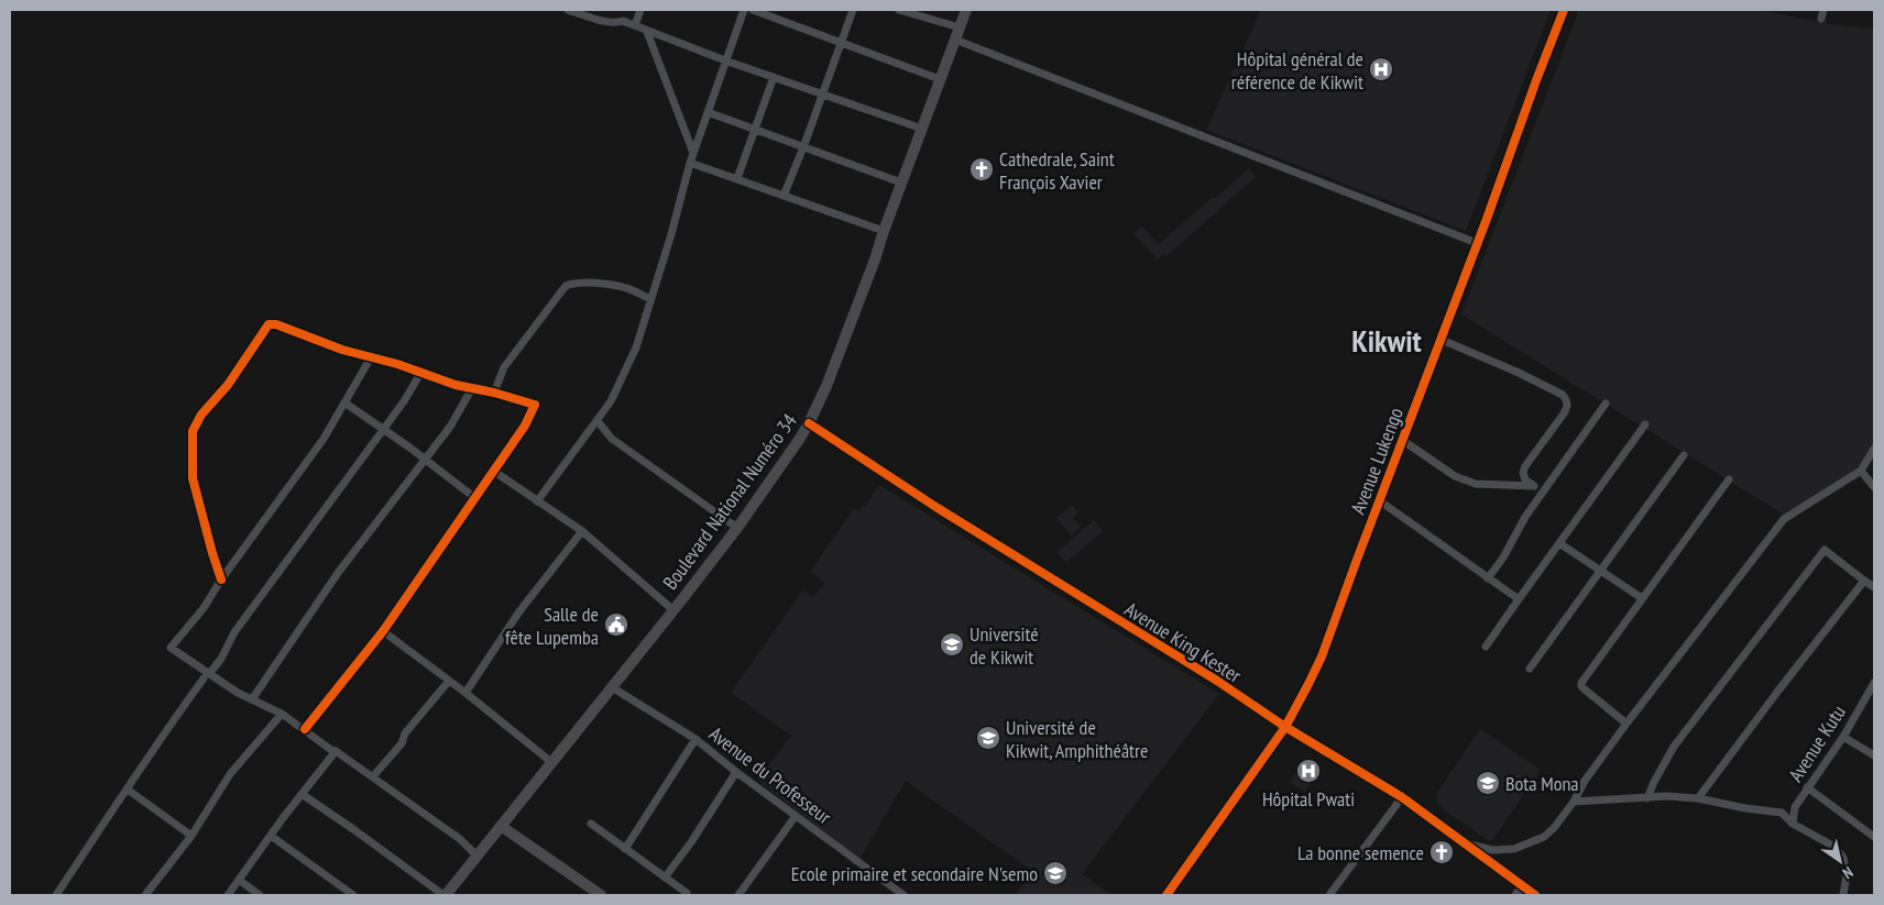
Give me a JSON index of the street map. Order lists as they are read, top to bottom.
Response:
{
  "streets": {
    "main road": ["Boulevard National Numéro 34", "Avenue King Kester"],
    "street": ["Avenue Lukengo", "Avenue Kutu", "Avenue du Professeur"]
  },
  "crossings": [
    ["Avenue Lukengo", "Avenue King Kester"],
    ["Boulevard National Numéro 34", "Avenue King Kester"],
    ["Boulevard National Numéro 34", "Avenue du Professeur"]
  ],
  "districts": ["Kikwit"],
  "places": {
    "hospital": ["Hôpital général de référence de Kikwit", "Hôpital Pwati"],
    "church": ["Cathedrale, Saint François Xavier", "La bonne semence"],
    "public building": ["Salle de fête Lupemba"],
    "school or university": [
      "Université de Kikwit",
      "Université de Kikwit, Amphithéâtre",
      "Bota Mona",
      "Ecole primaire et secondaire N'semo"
    ]
  },
  "north": "bottom right"
}
